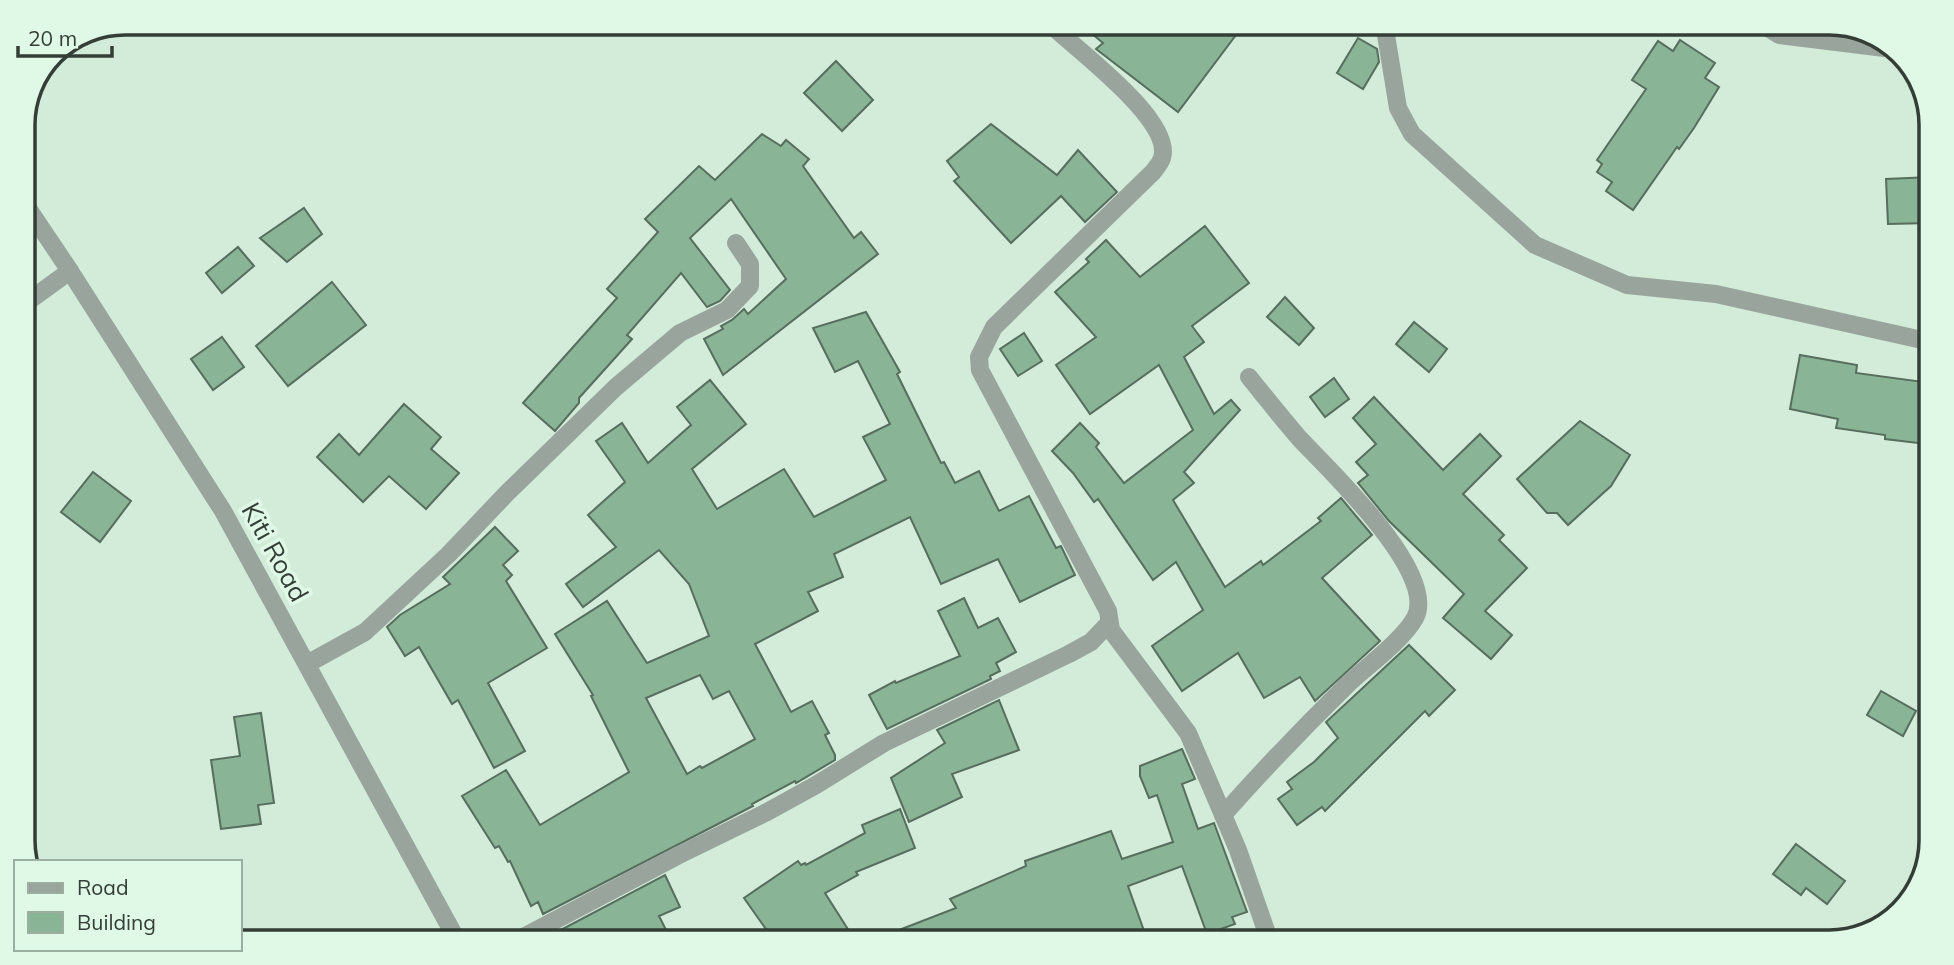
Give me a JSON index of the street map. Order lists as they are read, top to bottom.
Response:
{
  "streets": {
    "street": ["Kiti Road"]
  },
  "legend": ["Road", "Building"],
  "scale_bar": "20 m"
}
